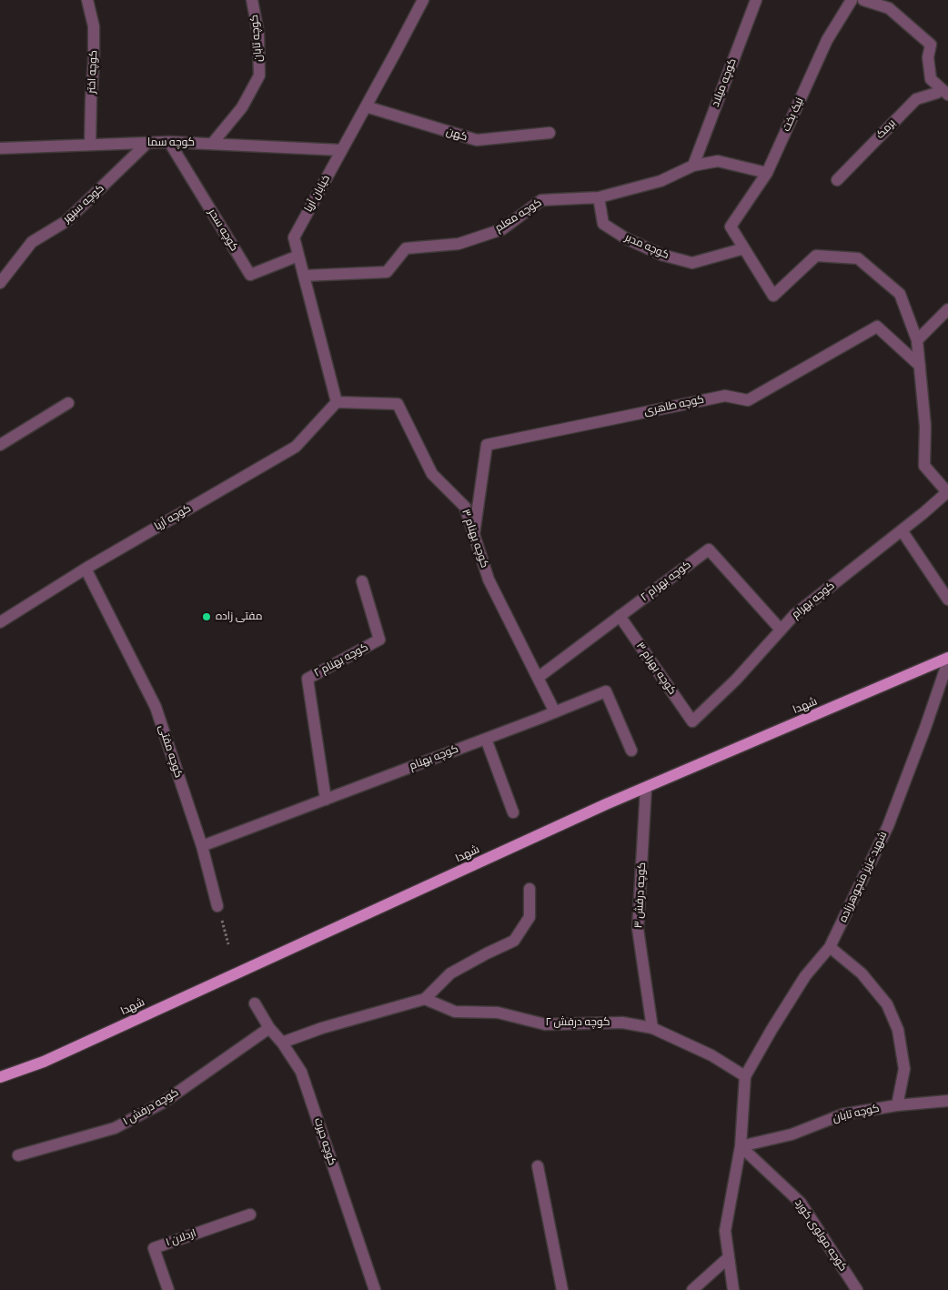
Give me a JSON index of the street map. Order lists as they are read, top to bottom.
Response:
{
  "streets": {
    "main road": ["شهدا"],
    "street": [
      "کوچه تابان",
      "کوچه اختر",
      "کوچه میلاد",
      "نیک بخت",
      "برمک",
      "کهن",
      "کوچه سما",
      "خیابان آریا",
      "کوچه سپهر",
      "کوچه معلم",
      "کوچه سحر",
      "کوچه مدبر",
      "کوچه طاهری",
      "کوچه آریا",
      "کوچه بهنام ۳",
      "کوچه بهرام ۲",
      "کوچه بهرام",
      "کوچه بهنام ۲",
      "کوچه بهرام ۳",
      "کوچه مفتی",
      "کوچه بهنام",
      "شهید عزیز منچوهرزاده",
      "کوچه درفش ۳",
      "کوچه درفش ۲",
      "کوچه درفش ۱",
      "کوچه حیرت",
      "کوچه مولوی کورد",
      "اردلان ۱"
    ]
  },
  "crossings": [
    ["کوچه تابان", "کوچه سما"],
    ["کوچه تابان", "کوچه مولوی کورد"],
    ["کوچه اختر", "کوچه سما"],
    ["کوچه میلاد", "کوچه معلم"],
    ["نیک بخت", "کوچه معلم"],
    ["نیک بخت", "کوچه مدبر"],
    ["کهن", "خیابان آریا"],
    ["کوچه سما", "خیابان آریا"],
    ["کوچه سما", "کوچه سپهر"],
    ["کوچه سما", "کوچه سحر"],
    ["خیابان آریا", "کوچه معلم"],
    ["خیابان آریا", "کوچه سحر"],
    ["خیابان آریا", "کوچه آریا"],
    ["خیابان آریا", "کوچه بهنام ۳"],
    ["کوچه معلم", "کوچه مدبر"],
    ["کوچه طاهری", "کوچه بهنام ۳"],
    ["کوچه آریا", "کوچه بهنام ۳"],
    ["کوچه آریا", "کوچه مفتی"],
    ["کوچه بهنام ۳", "کوچه بهرام ۲"],
    ["کوچه بهنام ۳", "کوچه بهنام"],
    ["کوچه بهرام ۲", "کوچه بهرام"],
    ["کوچه بهرام ۲", "کوچه بهرام ۳"],
    ["کوچه بهرام", "کوچه بهرام ۳"],
    ["کوچه بهنام ۲", "کوچه بهنام"],
    ["شهدا", "شهید عزیز منچوهرزاده"],
    ["شهدا", "کوچه درفش ۳"],
    ["کوچه مفتی", "کوچه بهنام"],
    ["شهید عزیز منچوهرزاده", "کوچه درفش ۲"],
    ["کوچه درفش ۳", "کوچه درفش ۲"],
    ["کوچه درفش ۱", "کوچه حیرت"]
  ],
  "places": ["مفتی زاده"]
}
